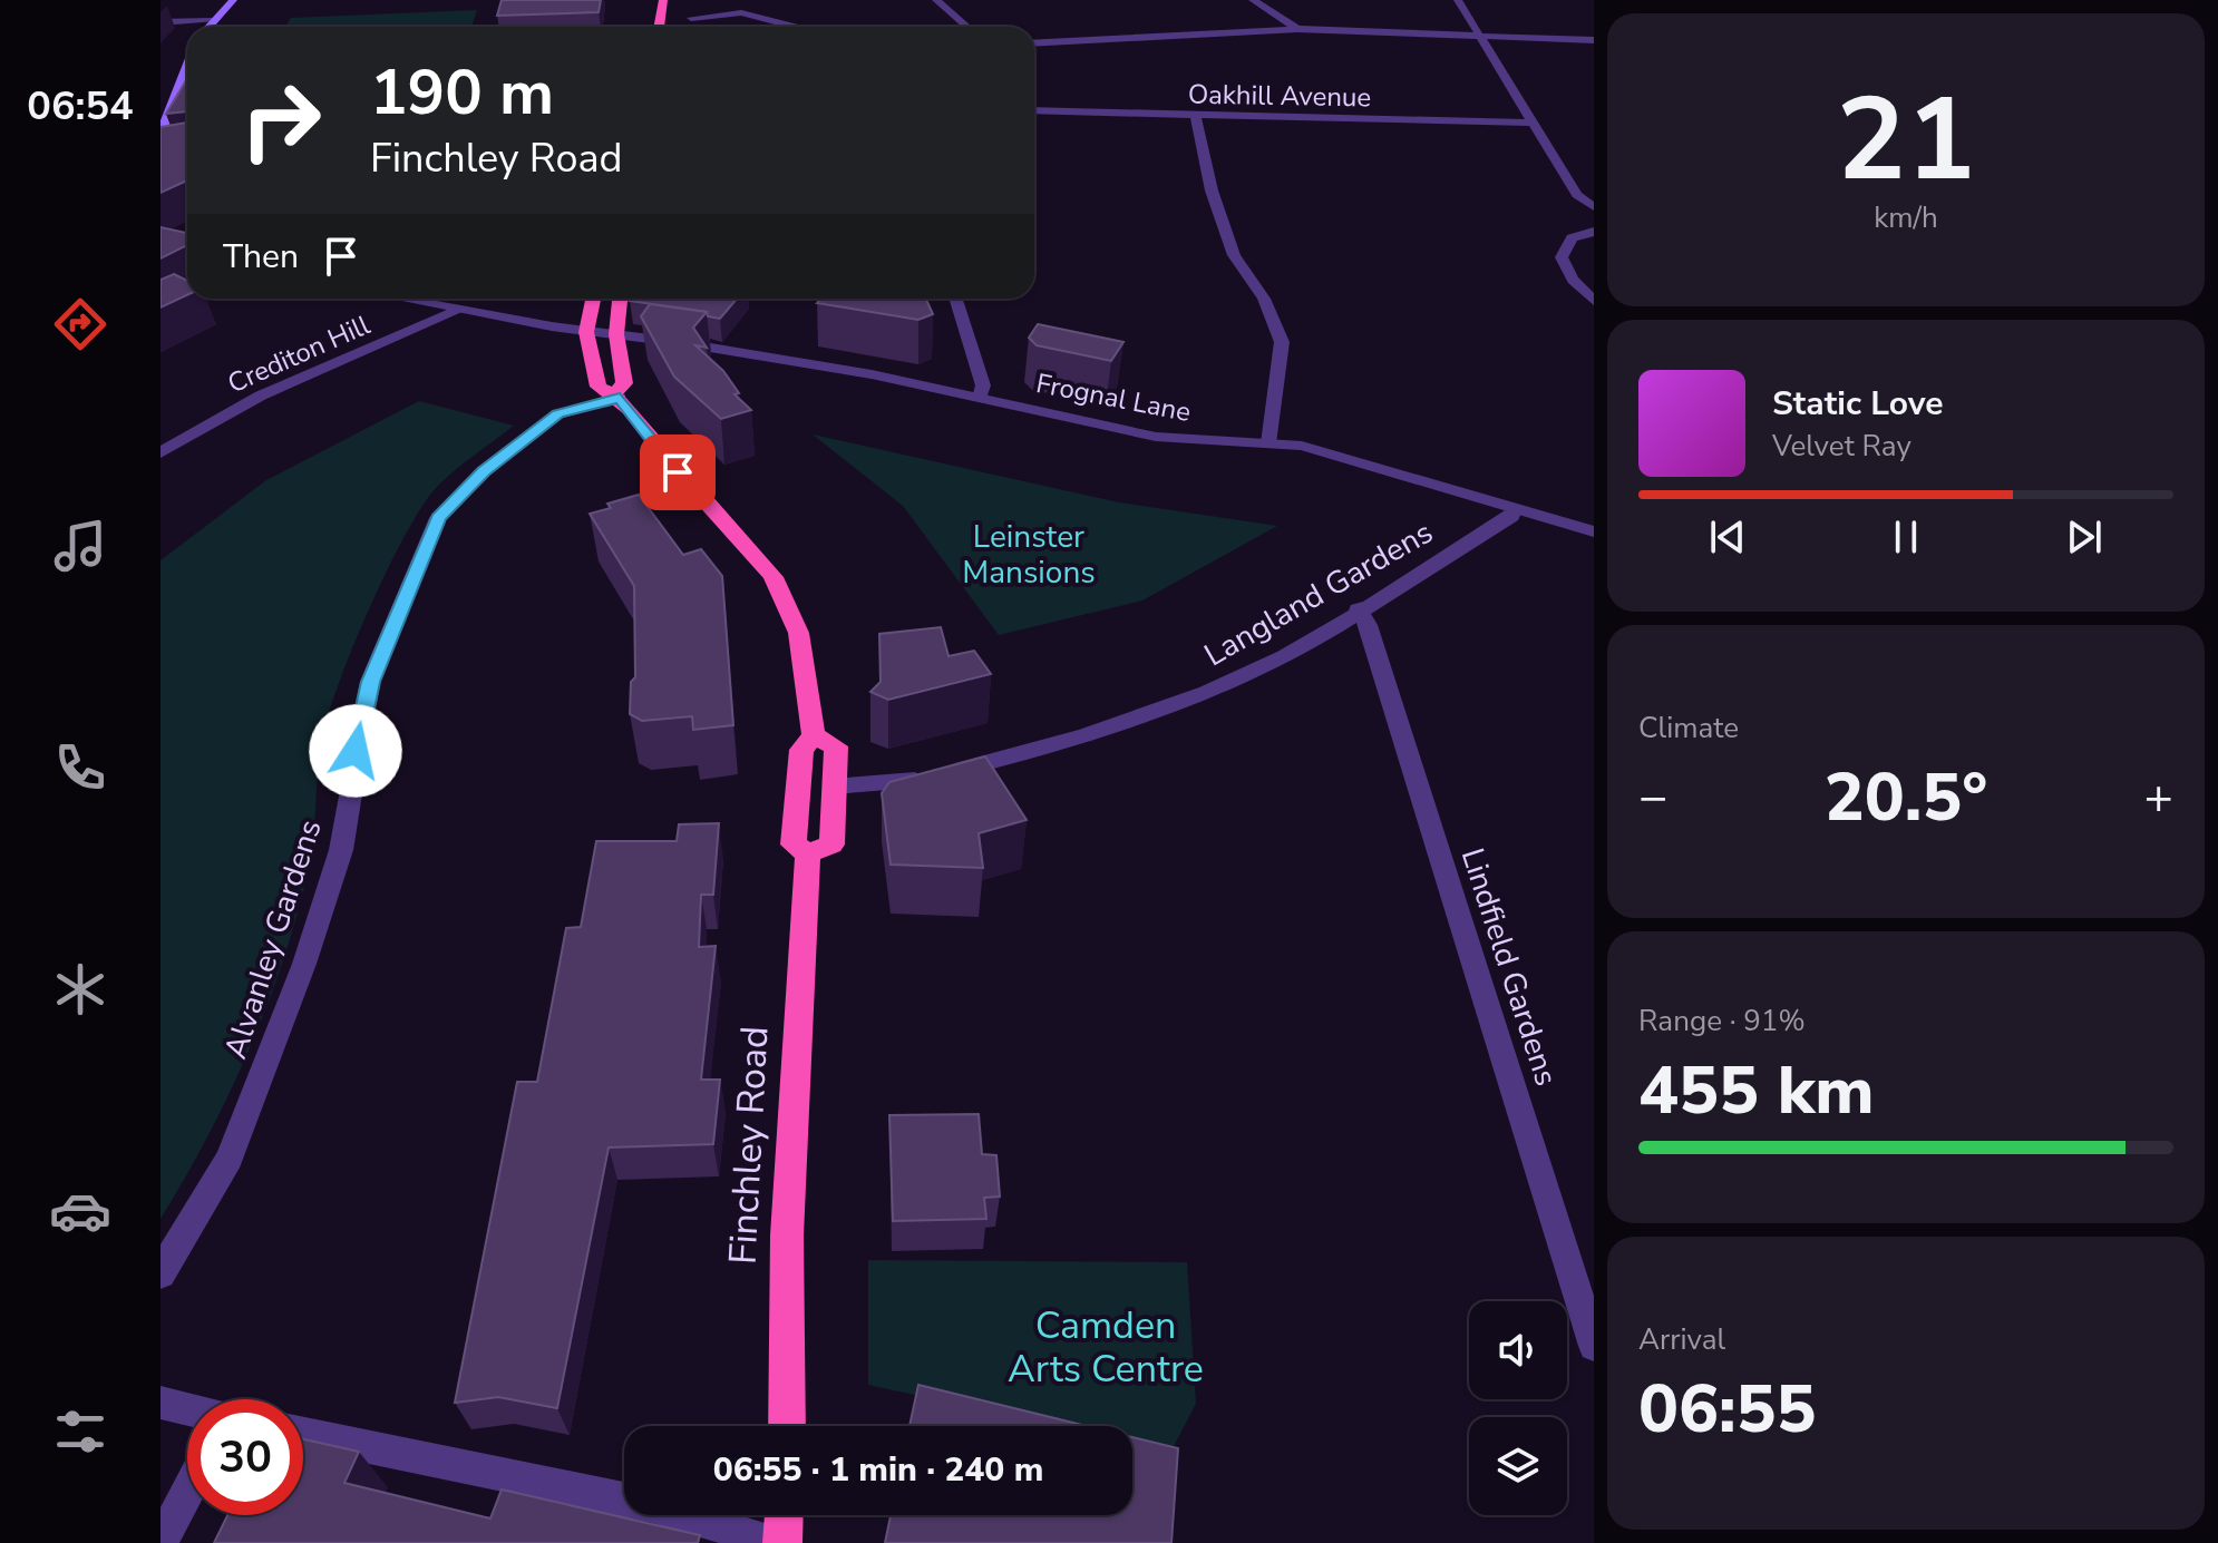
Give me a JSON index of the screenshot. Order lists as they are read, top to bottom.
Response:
{
  "streets": {
    "highway": ["Finchley Road"],
    "street": [
      "Oakhill Avenue",
      "Crediton Hill",
      "Frognal Lane",
      "Langland Gardens",
      "Alvanley Gardens",
      "Lindfield Gardens"
    ]
  },
  "crossings": [
    ["Crediton Hill", "Frognal Lane"],
    ["Frognal Lane", "Langland Gardens"],
    ["Frognal Lane", "Finchley Road"],
    ["Langland Gardens", "Lindfield Gardens"],
    ["Alvanley Gardens", "Finchley Road"]
  ],
  "parks": ["Leinster Mansions", "Camden Arts Centre"],
  "page": {
    "tabs": "06:54",
    "tile": [
      ["21", "km/h"],
      "Climate",
      ["Range · 91%", "455 km"],
      ["Arrival", "06:55"]
    ],
    "turn": ["190 m", "Finchley Road"],
    "then": "Then",
    "song": ["Static Love", "Velvet Ray"],
    "heat": ["−", "20.5°", "+"],
    "limit": "30",
    "trip": "06:55 · 1 min · 240 m"
  }
}
